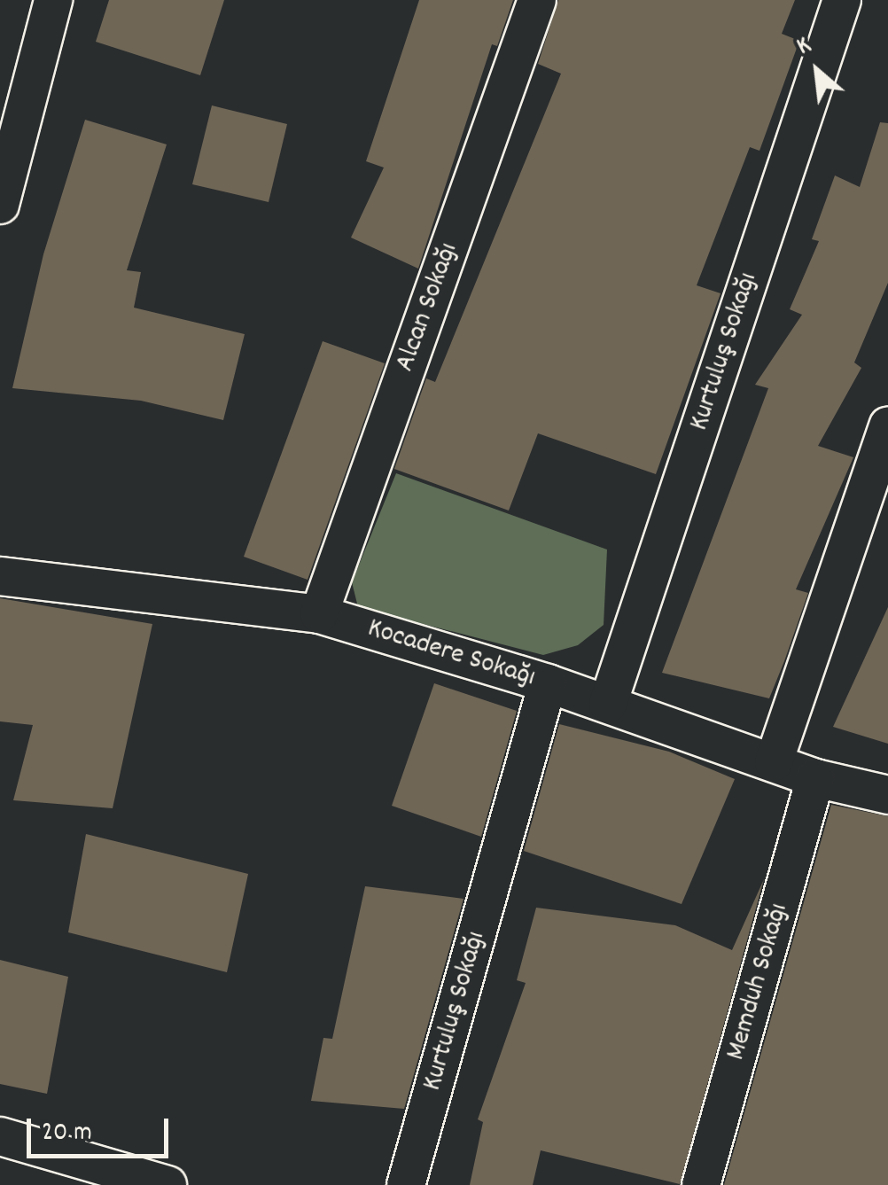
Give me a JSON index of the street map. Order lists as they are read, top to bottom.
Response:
{
  "streets": {
    "street": [
      "Alcan Sokağı",
      "Kurtuluş Sokağı",
      "Kocadere Sokağı",
      "Memduh Sokağı"
    ]
  },
  "crossings": [
    ["Alcan Sokağı", "Kocadere Sokağı"],
    ["Kurtuluş Sokağı", "Kocadere Sokağı"],
    ["Kocadere Sokağı", "Memduh Sokağı"]
  ],
  "scale_bar": "20 m",
  "north": "top left"
}
